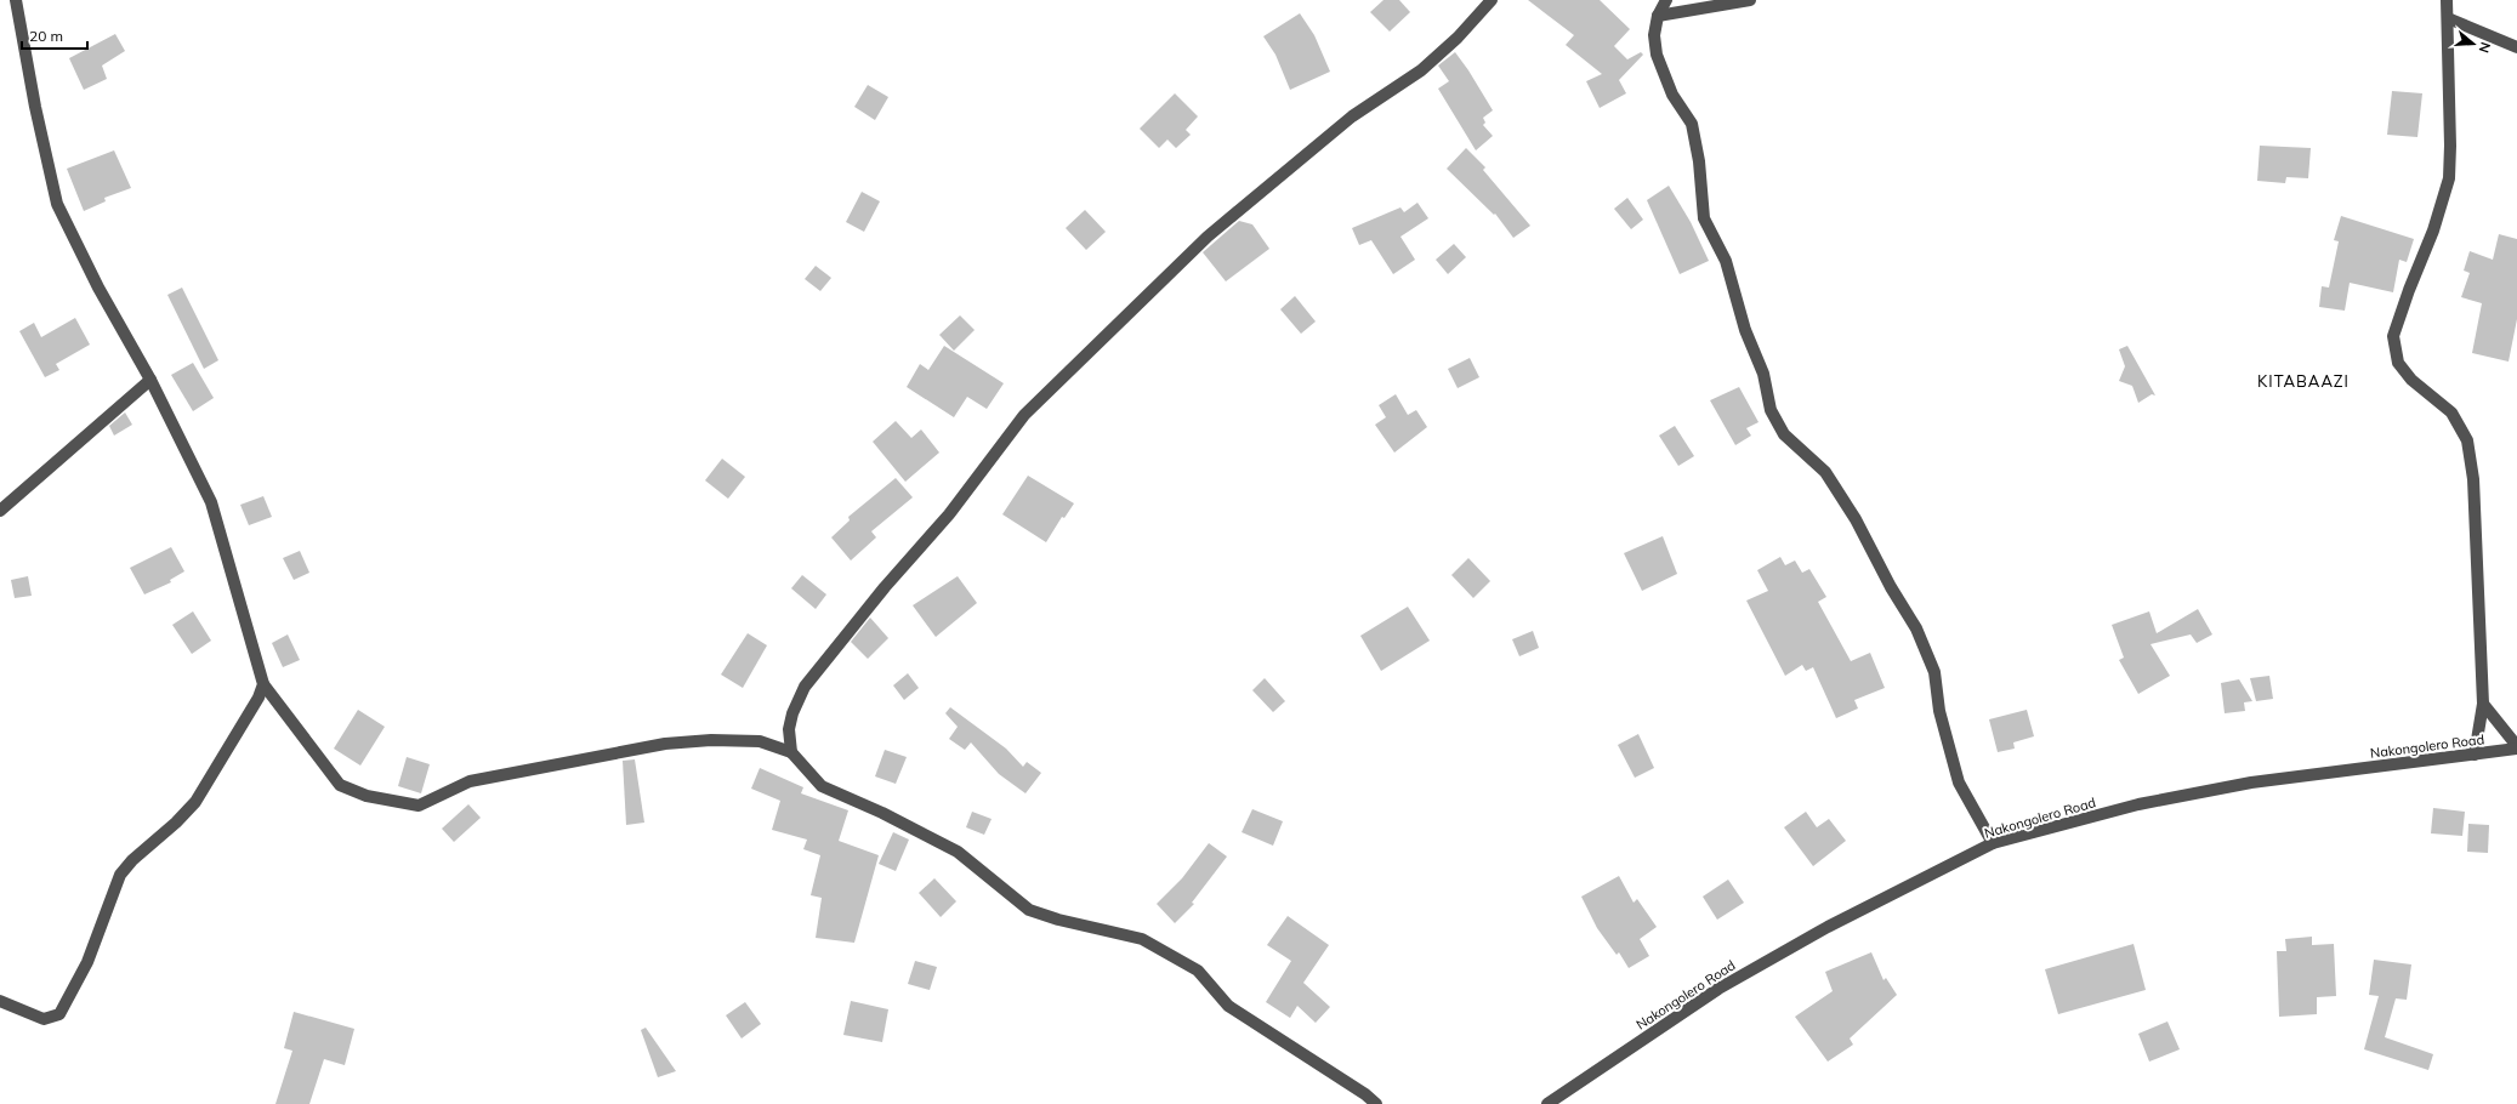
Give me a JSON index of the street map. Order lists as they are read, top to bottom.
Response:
{
  "streets": {
    "street": ["Nakongolero Road"]
  },
  "districts": ["KITABAAZI"],
  "scale_bar": "20 m",
  "north": "right"
}
